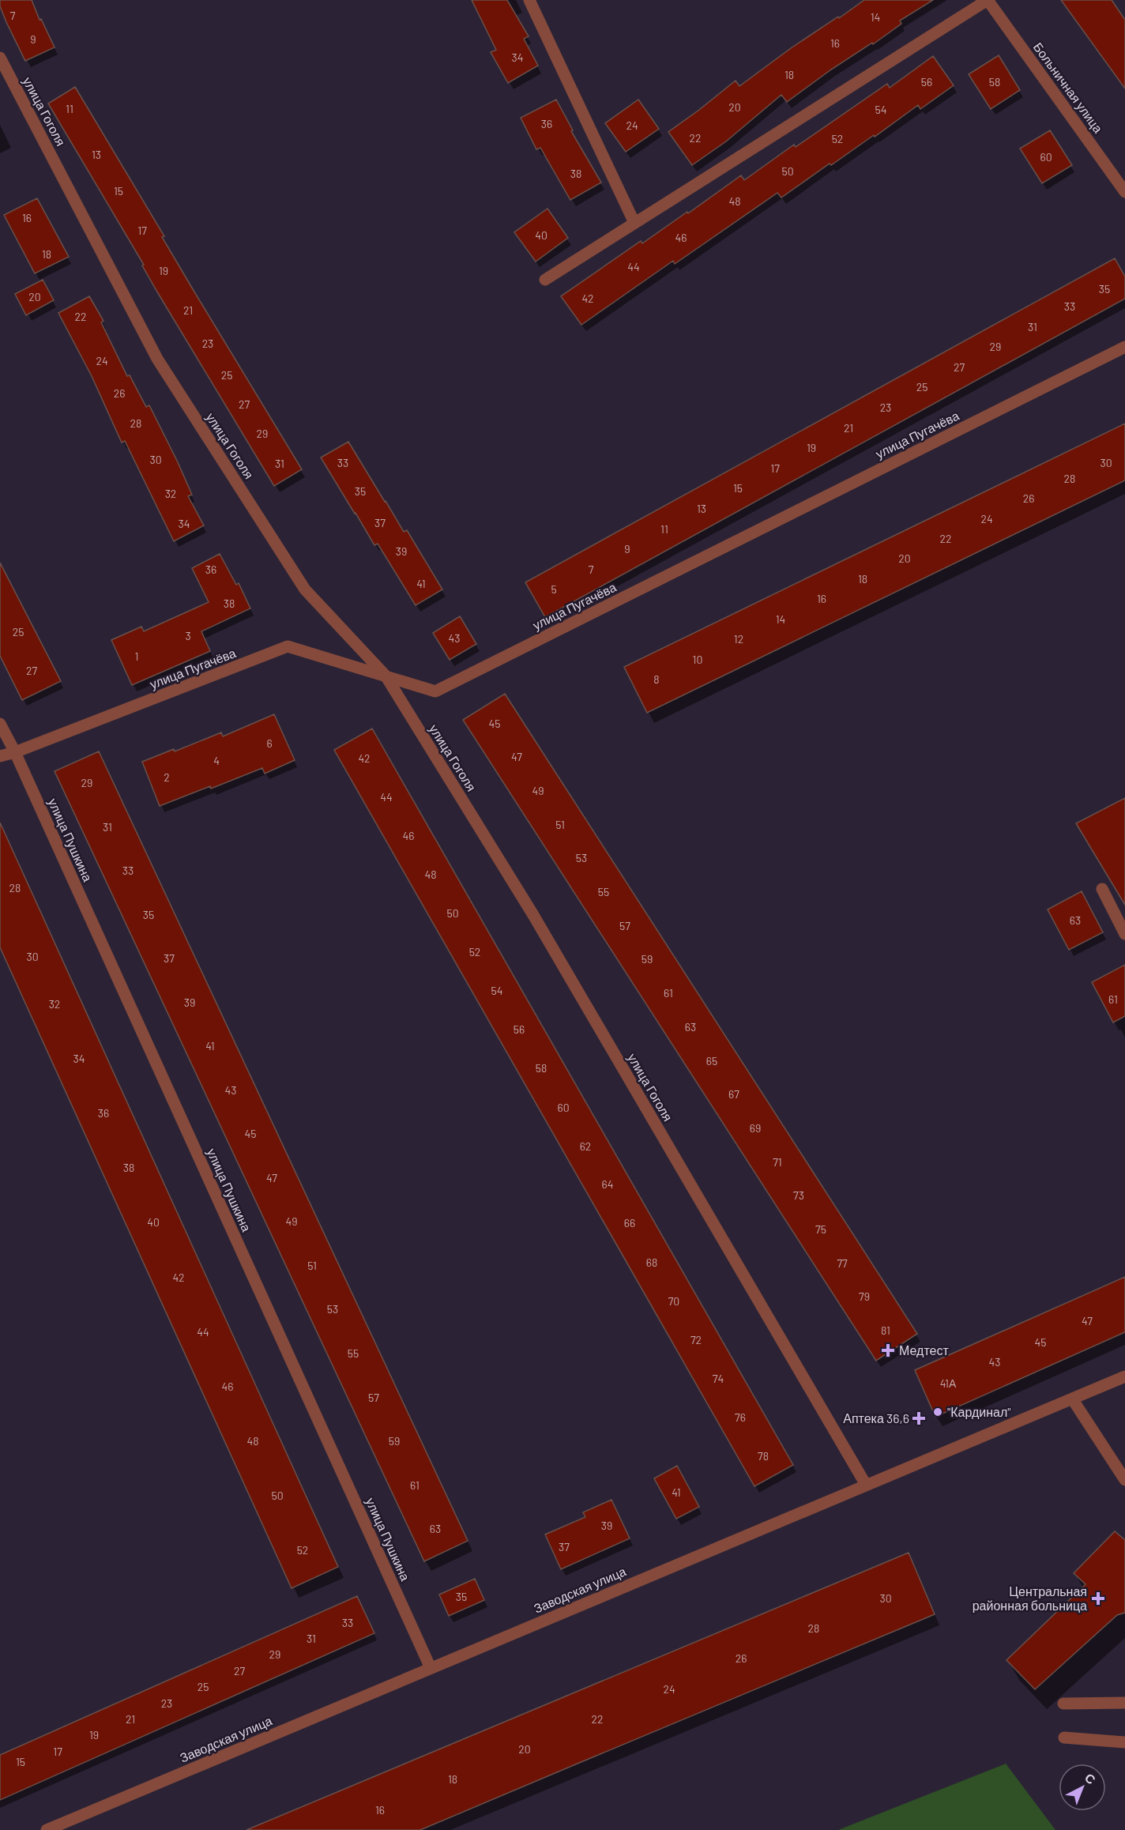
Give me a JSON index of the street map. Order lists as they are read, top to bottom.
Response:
{
  "streets": {
    "street": [
      "Больничная улица",
      "улица Гоголя",
      "улица Пугачёва",
      "улица Пушкина",
      "Заводская улица"
    ]
  },
  "crossings": [
    ["улица Гоголя", "улица Пугачёва"],
    ["улица Гоголя", "Заводская улица"],
    ["улица Пугачёва", "улица Пушкина"],
    ["улица Пушкина", "Заводская улица"]
  ],
  "places": {
    "health": ["Медтест", "Аптека 36,6", "Центральная районная больница"],
    "other": ["\"Кардинал\""]
  },
  "house_numbers": [
    "7",
    "14",
    "9",
    "16",
    "34",
    "18",
    "56",
    "58",
    "20",
    "11",
    "54",
    "36",
    "24",
    "22",
    "52",
    "13",
    "60",
    "50",
    "38",
    "15",
    "48",
    "16",
    "17",
    "40",
    "46",
    "18",
    "44",
    "19",
    "35",
    "20",
    "42",
    "33",
    "21",
    "22",
    "31",
    "23",
    "29",
    "24",
    "27",
    "25",
    "25",
    "26",
    "27",
    "23",
    "28",
    "21",
    "29",
    "19",
    "30",
    "33",
    "30",
    "31",
    "17",
    "28",
    "15",
    "35",
    "32",
    "26",
    "13",
    "24",
    "37",
    "34",
    "11",
    "22",
    "9",
    "39",
    "20",
    "36",
    "7",
    "18",
    "41",
    "5",
    "16",
    "38",
    "14",
    "25",
    "3",
    "43",
    "12",
    "1",
    "10",
    "27",
    "8",
    "45",
    "6",
    "47",
    "42",
    "4",
    "2",
    "29",
    "49",
    "44",
    "51",
    "31",
    "46",
    "53",
    "33",
    "48",
    "28",
    "55",
    "50",
    "35",
    "63",
    "57",
    "52",
    "30",
    "37",
    "59",
    "54",
    "61",
    "61",
    "39",
    "32",
    "63",
    "56",
    "41",
    "34",
    "65",
    "58",
    "43",
    "67",
    "60",
    "36",
    "69",
    "45",
    "62",
    "71",
    "38",
    "47",
    "64",
    "73",
    "49",
    "40",
    "66",
    "75",
    "68",
    "77",
    "51",
    "42",
    "79",
    "70",
    "53",
    "47",
    "81",
    "44",
    "72",
    "45",
    "55",
    "43",
    "74",
    "41А",
    "46",
    "57",
    "76",
    "48",
    "59",
    "78",
    "61",
    "41",
    "50",
    "39",
    "63",
    "37",
    "52",
    "35",
    "30",
    "33",
    "28",
    "31",
    "29",
    "26",
    "27",
    "25",
    "24",
    "23",
    "21",
    "22",
    "19",
    "20",
    "17",
    "15",
    "18",
    "16"
  ],
  "north": "top right"
}
